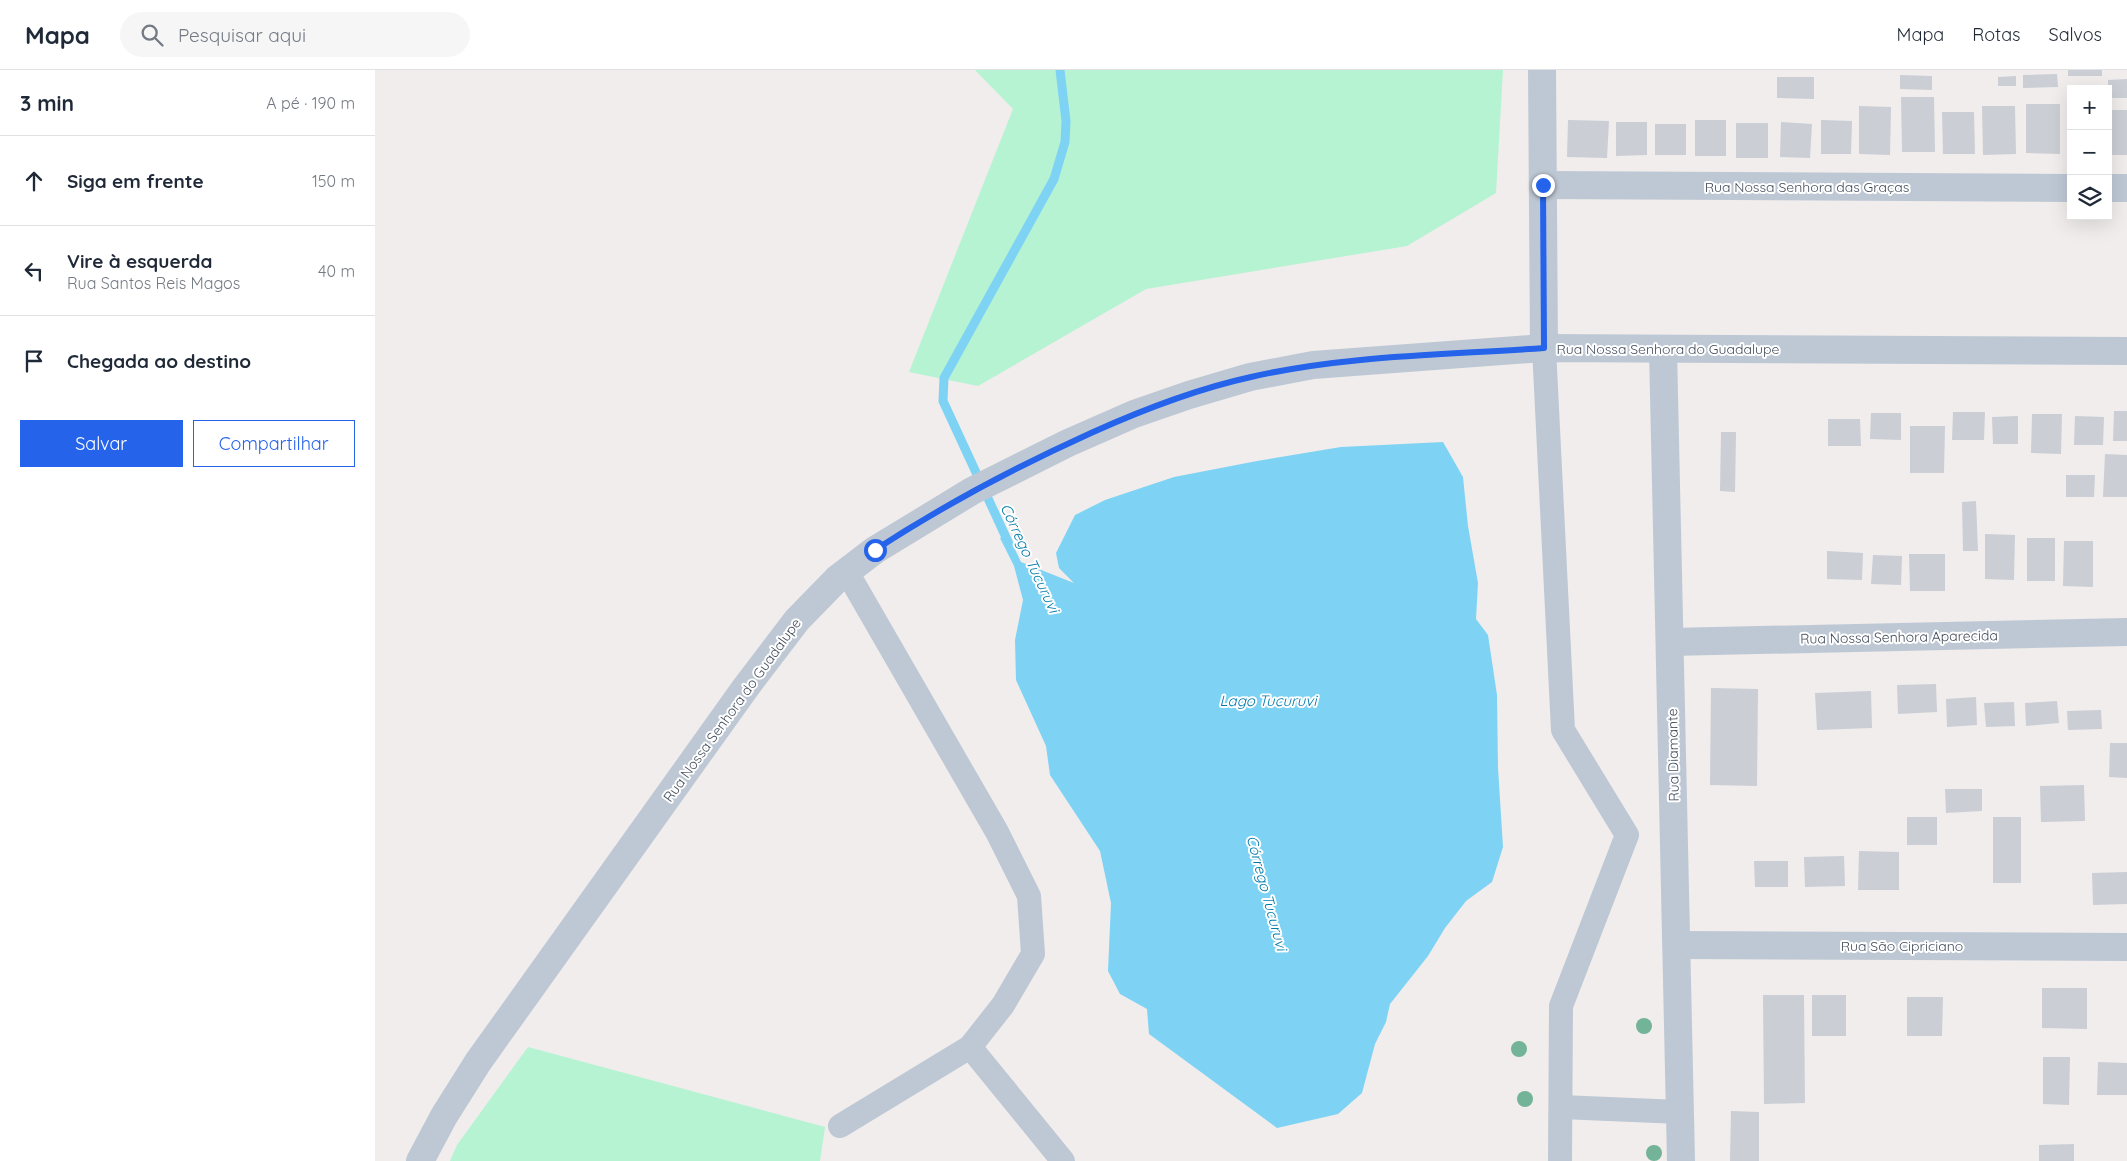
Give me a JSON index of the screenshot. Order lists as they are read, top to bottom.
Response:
{
  "streets": {
    "street": [
      "Rua Nossa Senhora das Graças",
      "Rua Nossa Senhora do Guadalupe",
      "Rua Nossa Senhora Aparecida",
      "Rua Diamante",
      "Rua São Cipriciano"
    ]
  },
  "crossings": [
    ["Rua Nossa Senhora do Guadalupe", "Rua Diamante"],
    ["Rua Nossa Senhora Aparecida", "Rua Diamante"],
    ["Rua Diamante", "Rua São Cipriciano"]
  ],
  "water": ["Córrego Tucuruvi", "Lago Tucuruvi"],
  "page": {
    "header": "Mapa",
    "search": "Pesquisar aqui",
    "nav": ["Mapa", "Rotas", "Salvos"],
    "heading": ["3 min", "A pé · 190 m"],
    "map_buttons": ["+", "−"],
    "list": [
      ["Siga em frente", "150 m"],
      ["Vire à esquerda", "Rua Santos Reis Magos", "40 m"],
      "Chegada ao destino"
    ],
    "buttons": ["Salvar", "Compartilhar"]
  }
}
